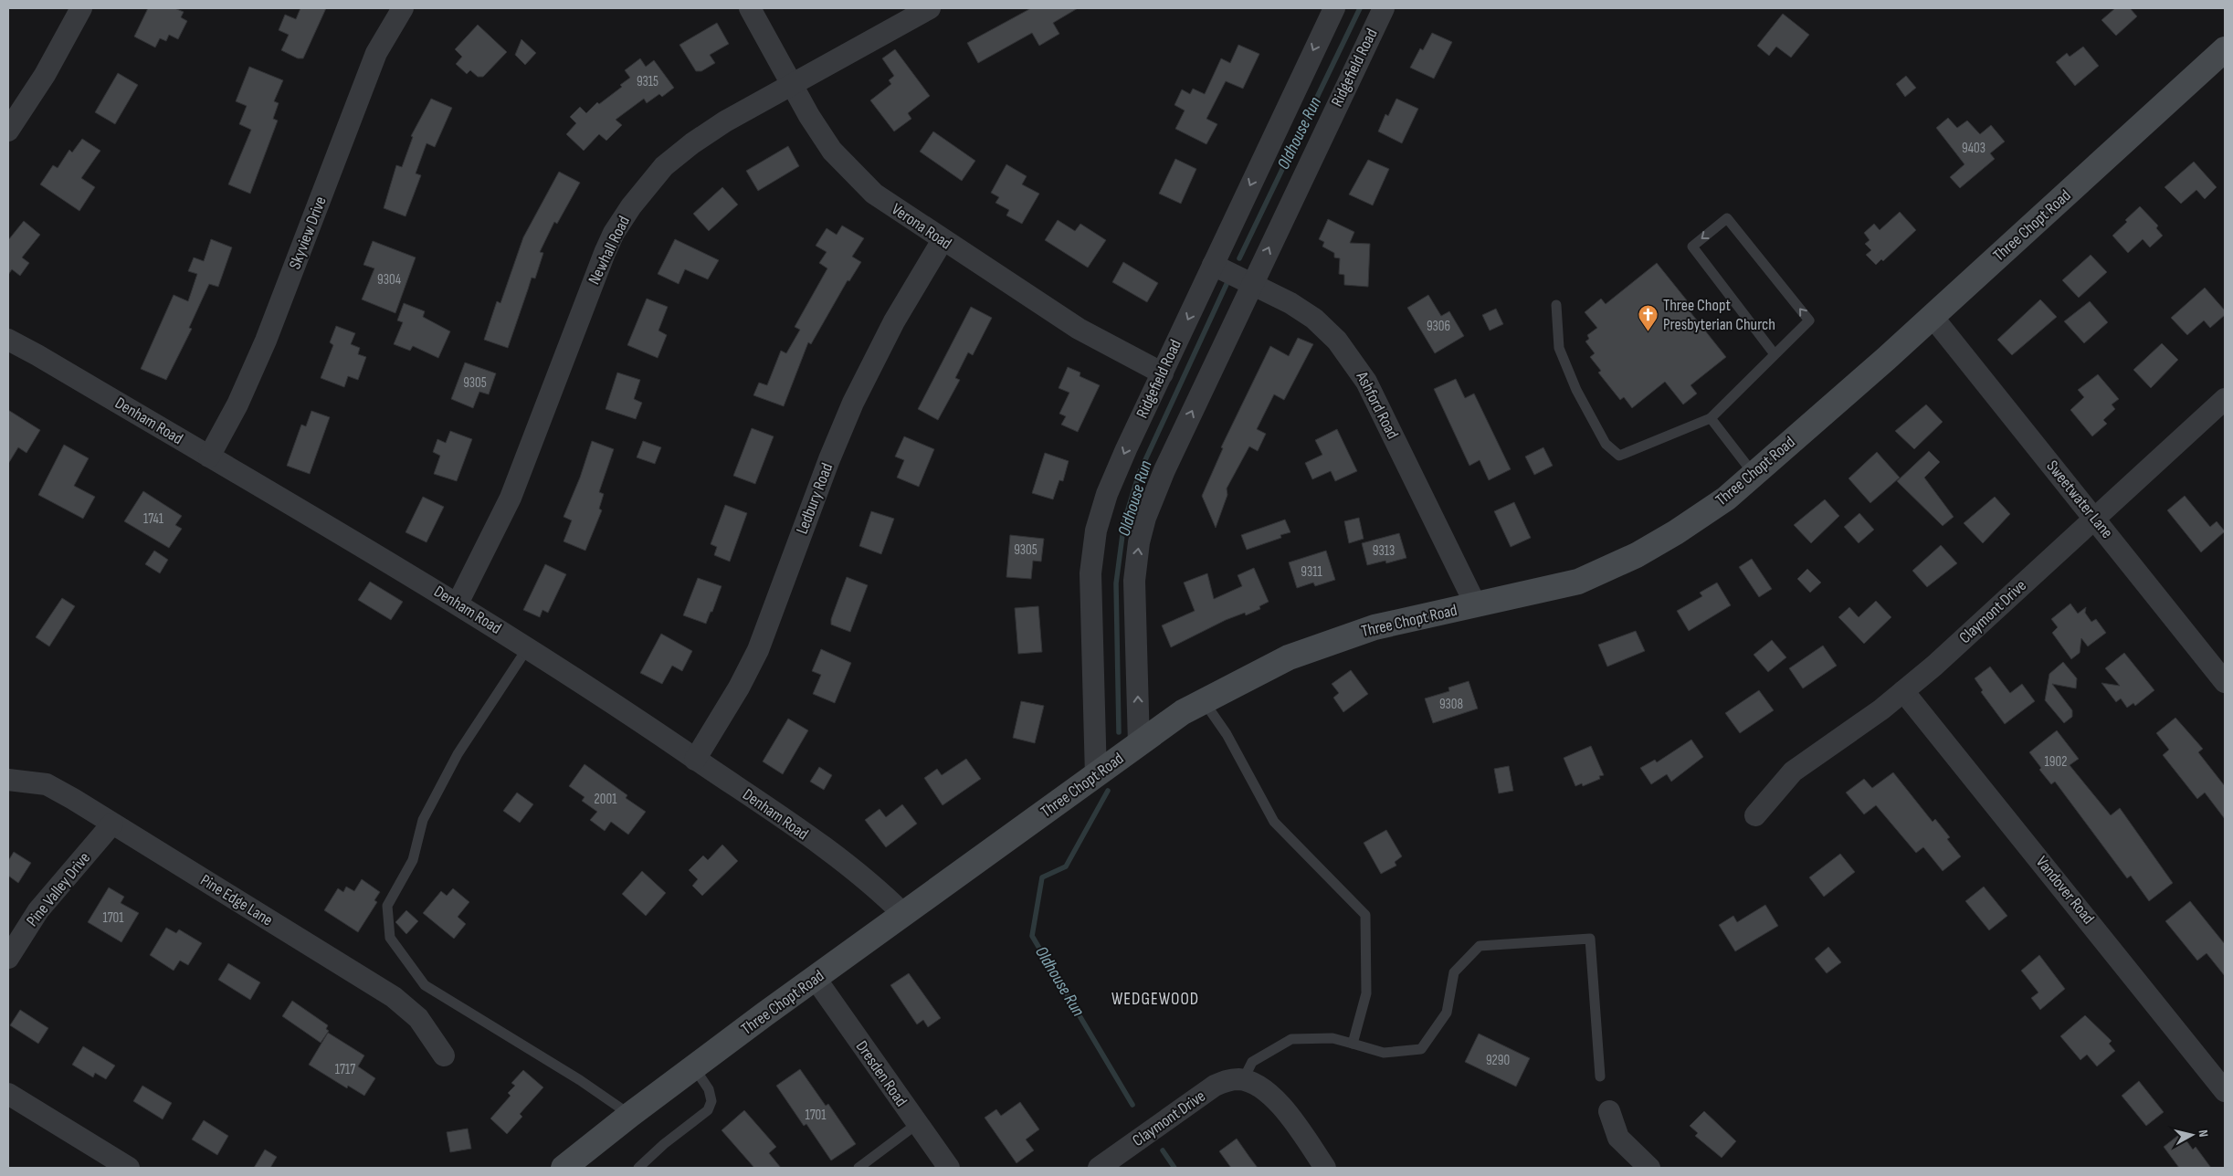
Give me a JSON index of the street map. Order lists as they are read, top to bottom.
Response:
{
  "streets": {
    "main road": ["Three Chopt Road"],
    "street": [
      "Ridgefield Road",
      "Verona Road",
      "Skyview Drive",
      "Newhall Road",
      "Ashford Road",
      "Denham Road",
      "Ledbury Road",
      "Sweetwater Lane",
      "Claymont Drive",
      "Pine Valley Drive",
      "Vandover Road",
      "Pine Edge Lane",
      "Dresden Road"
    ]
  },
  "crossings": [
    ["Ridgefield Road", "Three Chopt Road"],
    ["Ridgefield Road", "Verona Road"],
    ["Ridgefield Road", "Ashford Road"],
    ["Three Chopt Road", "Ashford Road"],
    ["Three Chopt Road", "Denham Road"],
    ["Three Chopt Road", "Sweetwater Lane"],
    ["Three Chopt Road", "Dresden Road"],
    ["Verona Road", "Newhall Road"],
    ["Verona Road", "Ledbury Road"],
    ["Skyview Drive", "Denham Road"],
    ["Newhall Road", "Denham Road"],
    ["Denham Road", "Ledbury Road"],
    ["Sweetwater Lane", "Claymont Drive"],
    ["Claymont Drive", "Vandover Road"],
    ["Pine Valley Drive", "Pine Edge Lane"]
  ],
  "districts": ["WEDGEWOOD"],
  "water": ["Oldhouse Run"],
  "places": {
    "church": ["Three Chopt Presbyterian Church"]
  },
  "house_numbers": [
    "9315",
    "9403",
    "9304",
    "9306",
    "9305",
    "1741",
    "9305",
    "9313",
    "9311",
    "9308",
    "1902",
    "2001",
    "1701",
    "9290",
    "1717",
    "1701"
  ],
  "north": "right"
}
